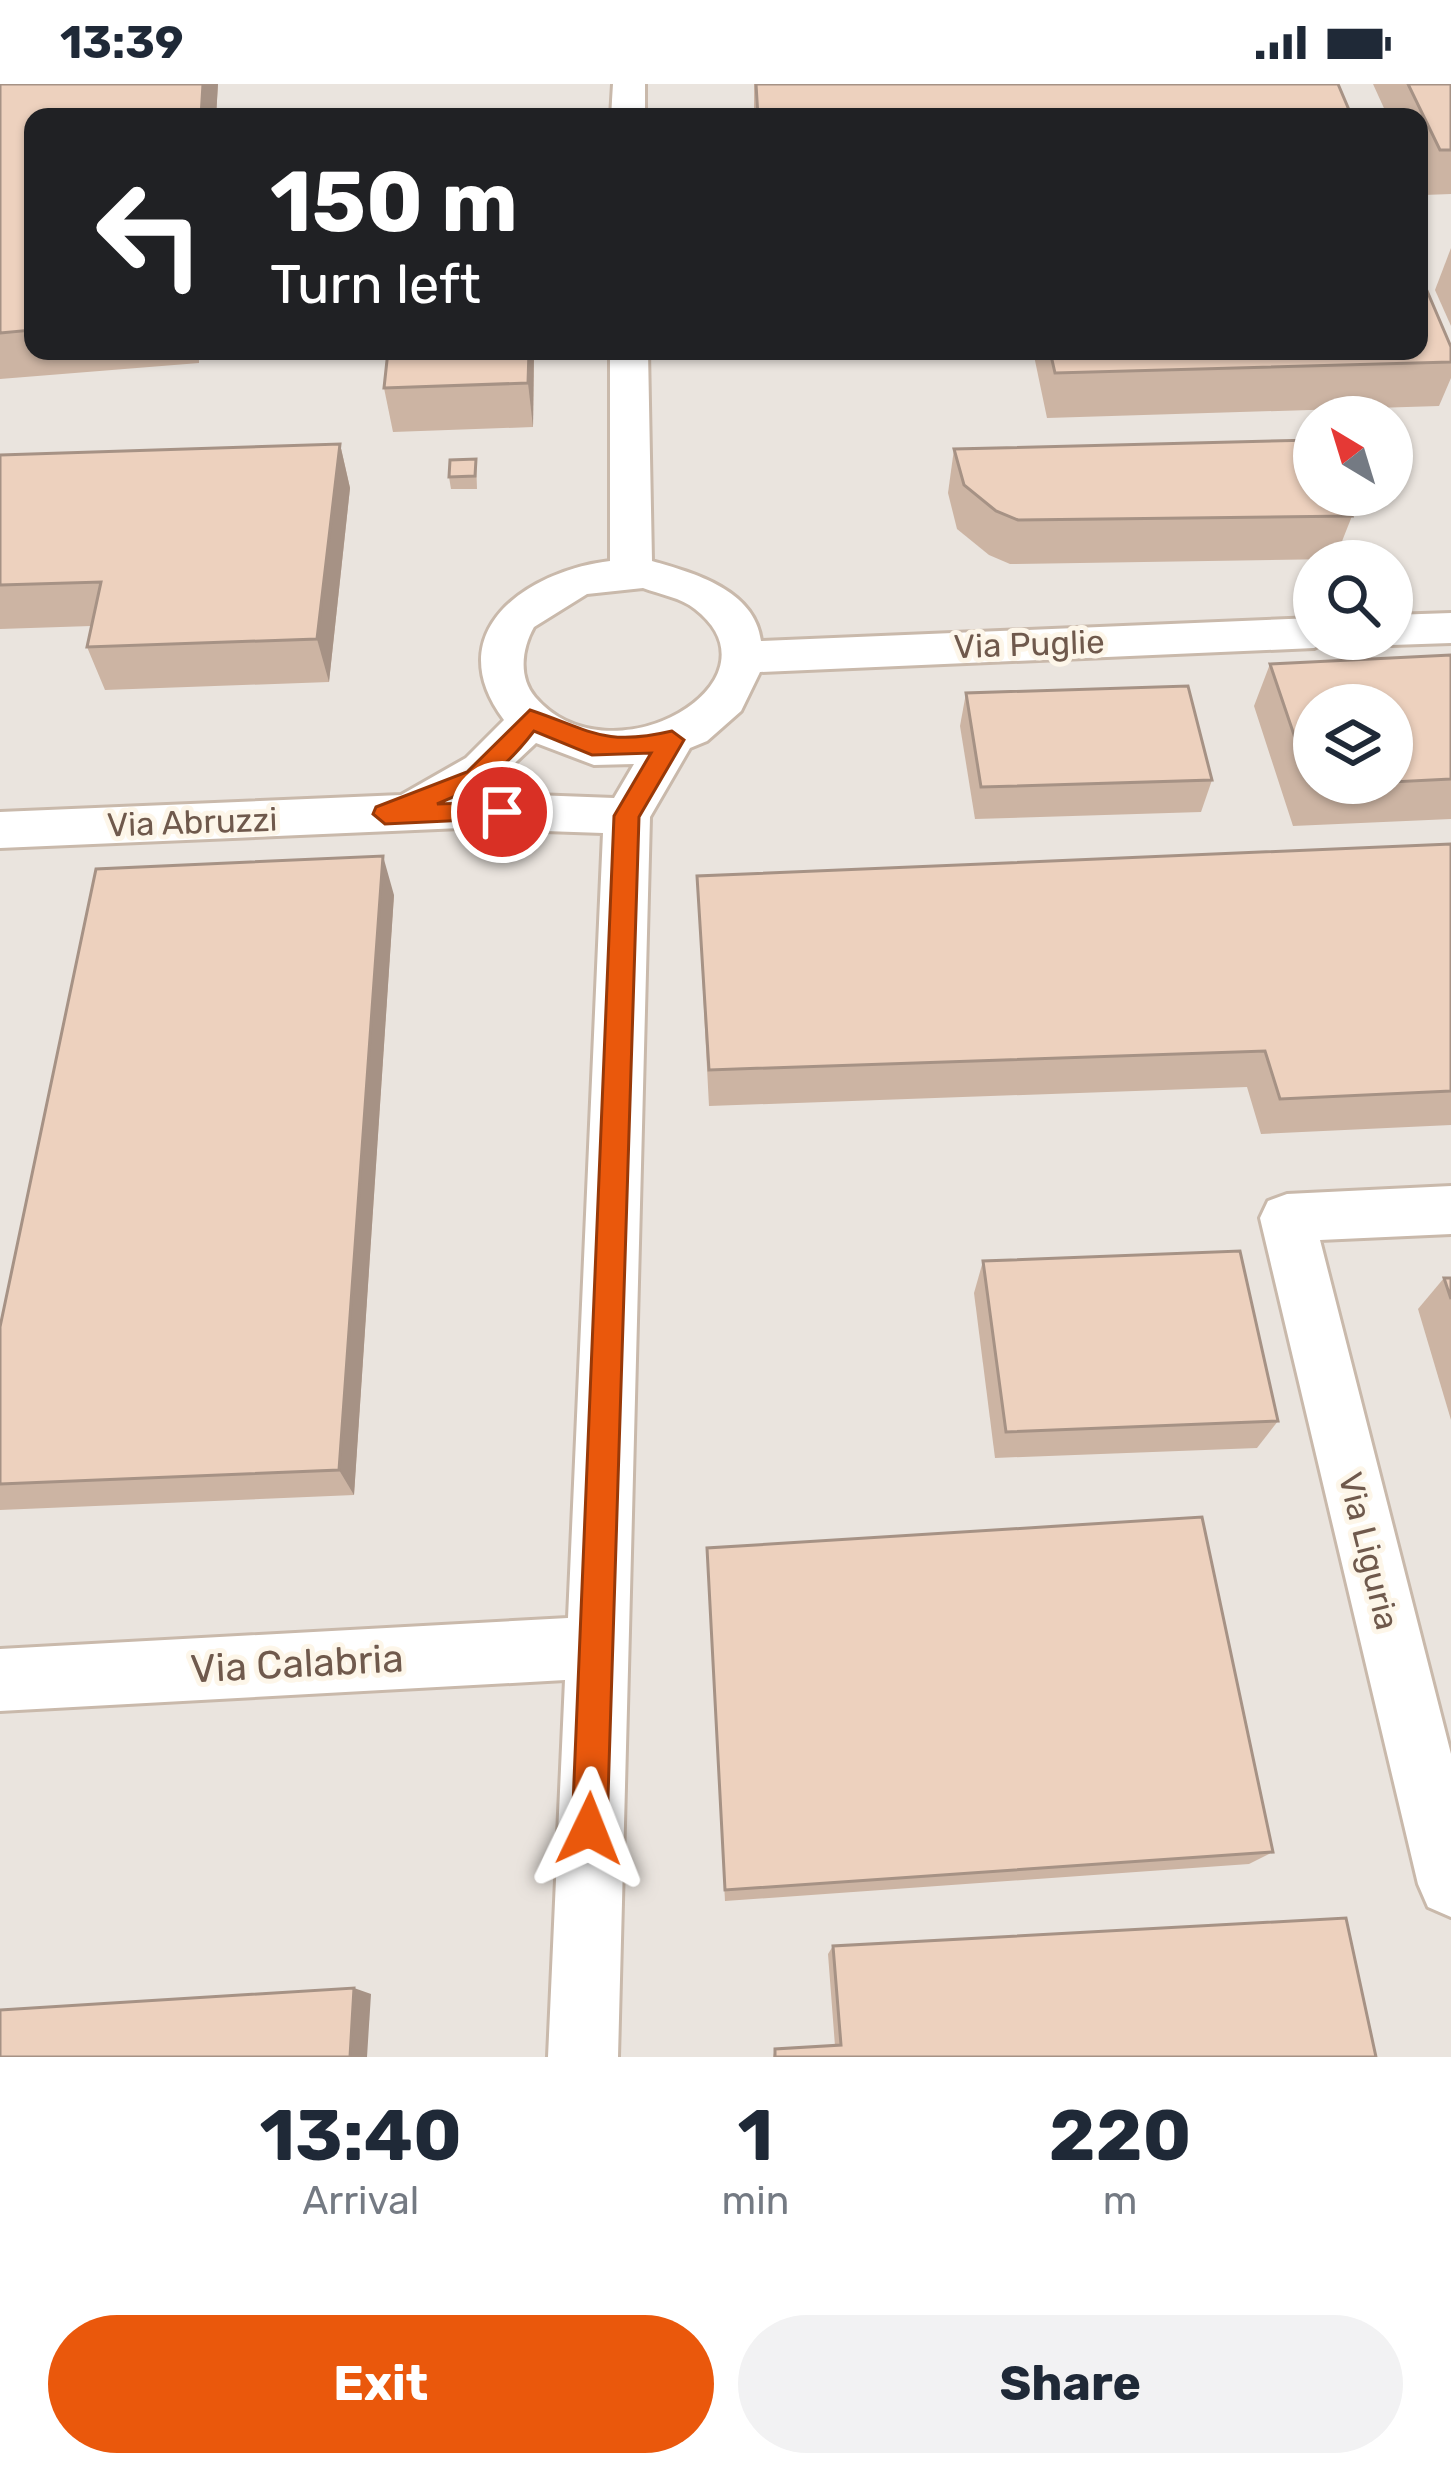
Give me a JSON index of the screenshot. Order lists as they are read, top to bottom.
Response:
{
  "streets": {
    "street": [
      "Via Puglie",
      "Via Abruzzi",
      "Via Liguria",
      "Via Calabria"
    ]
  },
  "crossings": [
    ["Via Puglie", "Via Abruzzi"]
  ],
  "north": "top left",
  "page": {
    "status": "13:39",
    "turn": ["150 m", "Turn left"],
    "eta": [
      "13:40",
      "Arrival",
      "1",
      "min",
      "220",
      "m"
    ],
    "buttons": ["Exit", "Share"]
  }
}
